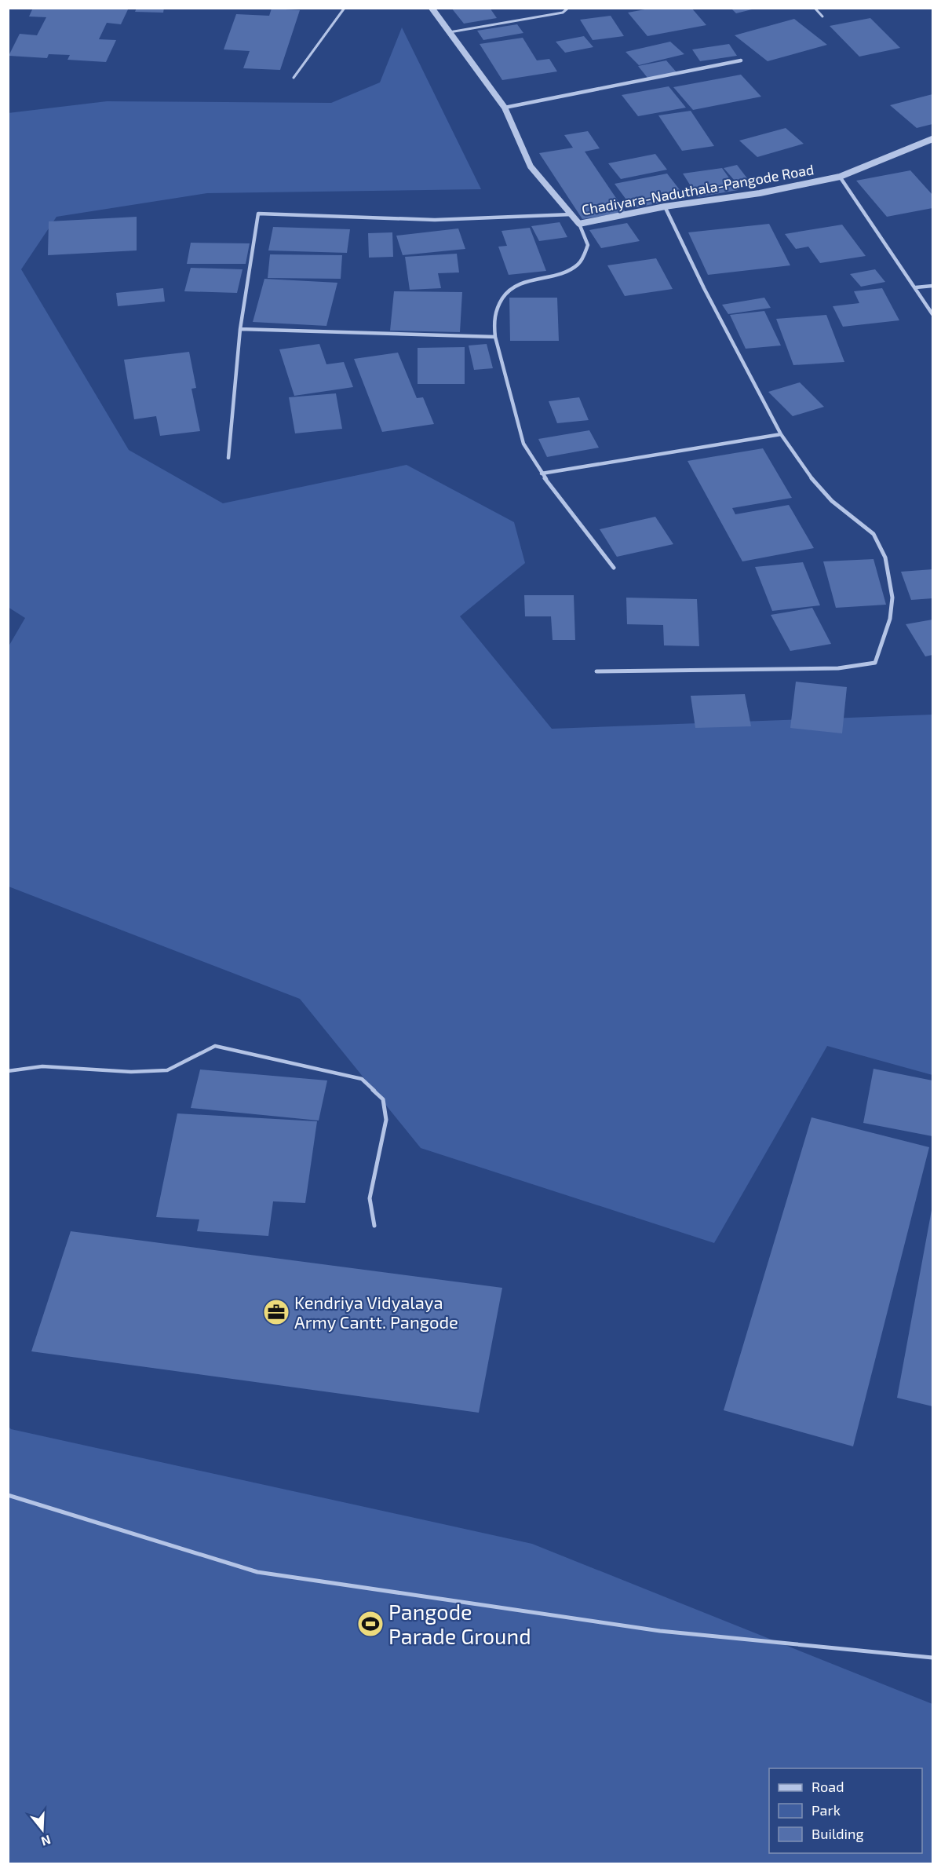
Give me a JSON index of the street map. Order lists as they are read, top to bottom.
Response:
{
  "streets": {
    "street": ["Chadiyara-Naduthala-Pangode Road"]
  },
  "places": {
    "office": ["Kendriya Vidyalaya Army Cantt. Pangode"],
    "sports": ["Pangode Parade Ground"]
  },
  "legend": ["Road", "Park", "Building"],
  "north": "bottom"
}
